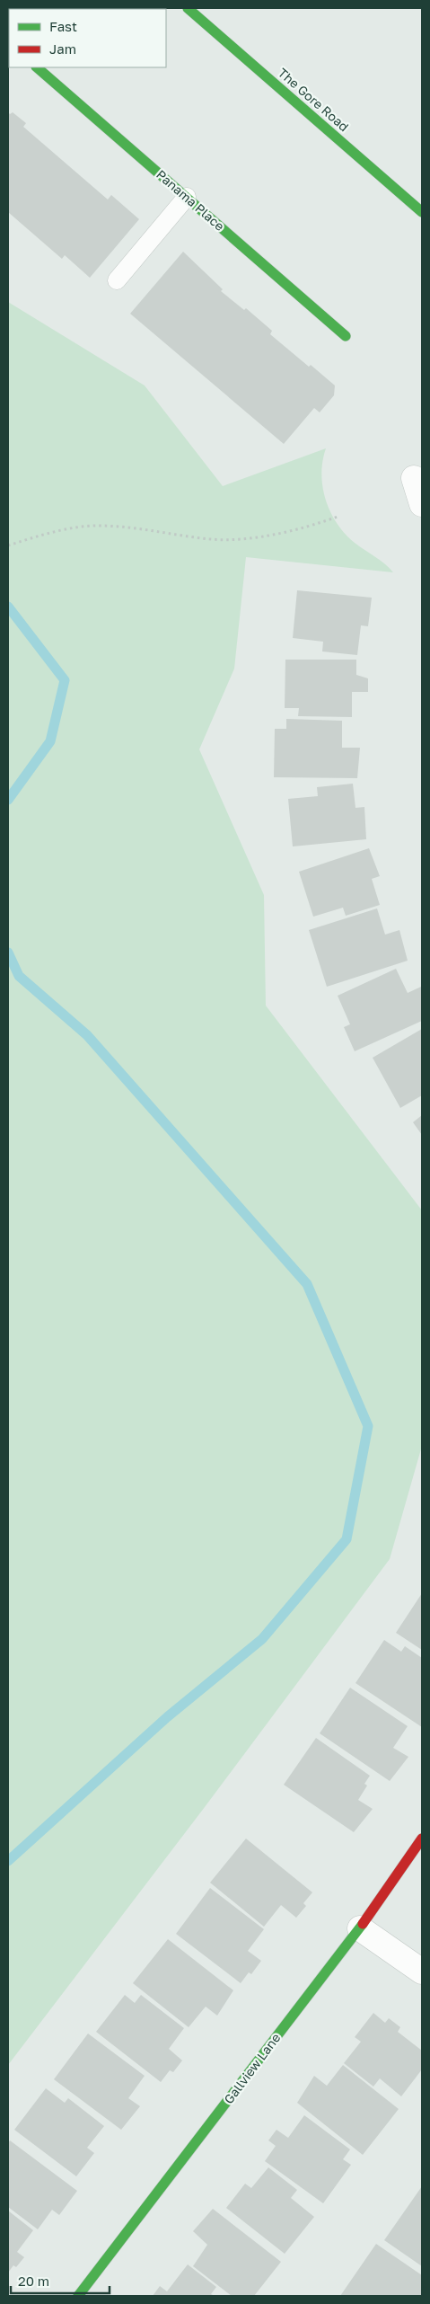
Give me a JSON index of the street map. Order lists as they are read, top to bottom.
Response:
{
  "streets": {
    "street": ["The Gore Road", "Panama Place", "Gallview Lane"]
  },
  "legend": ["Fast", "Jam"],
  "scale_bar": "20 m"
}
